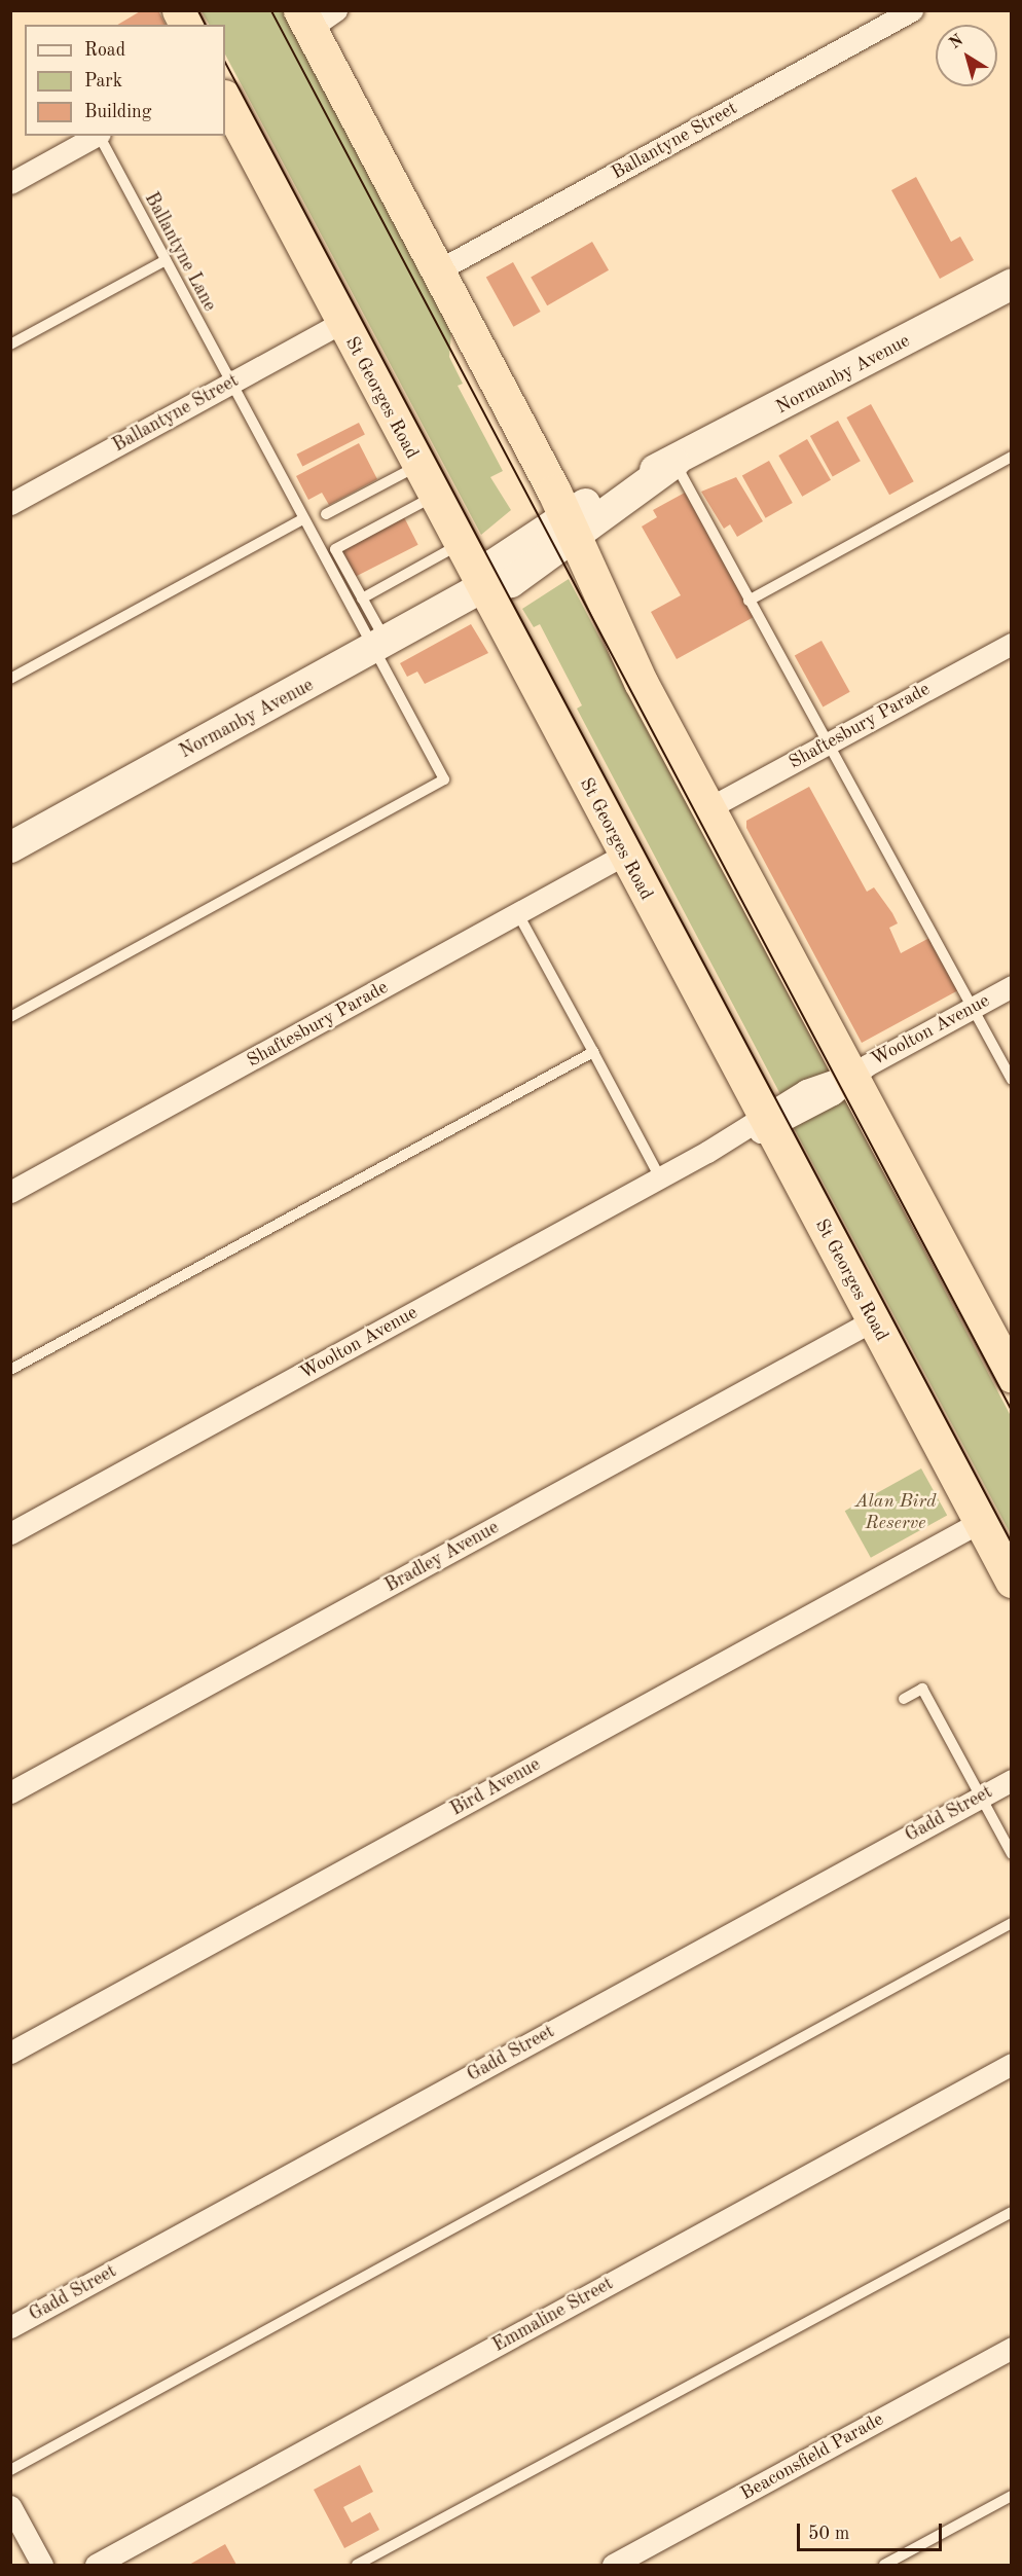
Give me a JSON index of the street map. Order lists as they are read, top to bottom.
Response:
{
  "streets": {
    "highway": ["St Georges Road"],
    "main road": ["Normanby Avenue"],
    "street": [
      "Ballantyne Street",
      "Shaftesbury Parade",
      "Woolton Avenue",
      "Bradley Avenue",
      "Bird Avenue",
      "Gadd Street",
      "Emmaline Street",
      "Beaconsfield Parade"
    ],
    "lane": ["Ballantyne Lane"]
  },
  "crossings": [
    ["Ballantyne Street", "Ballantyne Lane"],
    ["Ballantyne Street", "St Georges Road"],
    ["Ballantyne Lane", "Normanby Avenue"],
    ["Normanby Avenue", "St Georges Road"],
    ["St Georges Road", "Shaftesbury Parade"],
    ["St Georges Road", "Woolton Avenue"],
    ["St Georges Road", "Bradley Avenue"],
    ["St Georges Road", "Bird Avenue"]
  ],
  "parks": ["Alan Bird Reserve"],
  "legend": ["Road", "Park", "Building"],
  "scale_bar": "50 m",
  "north": "top left"
}
